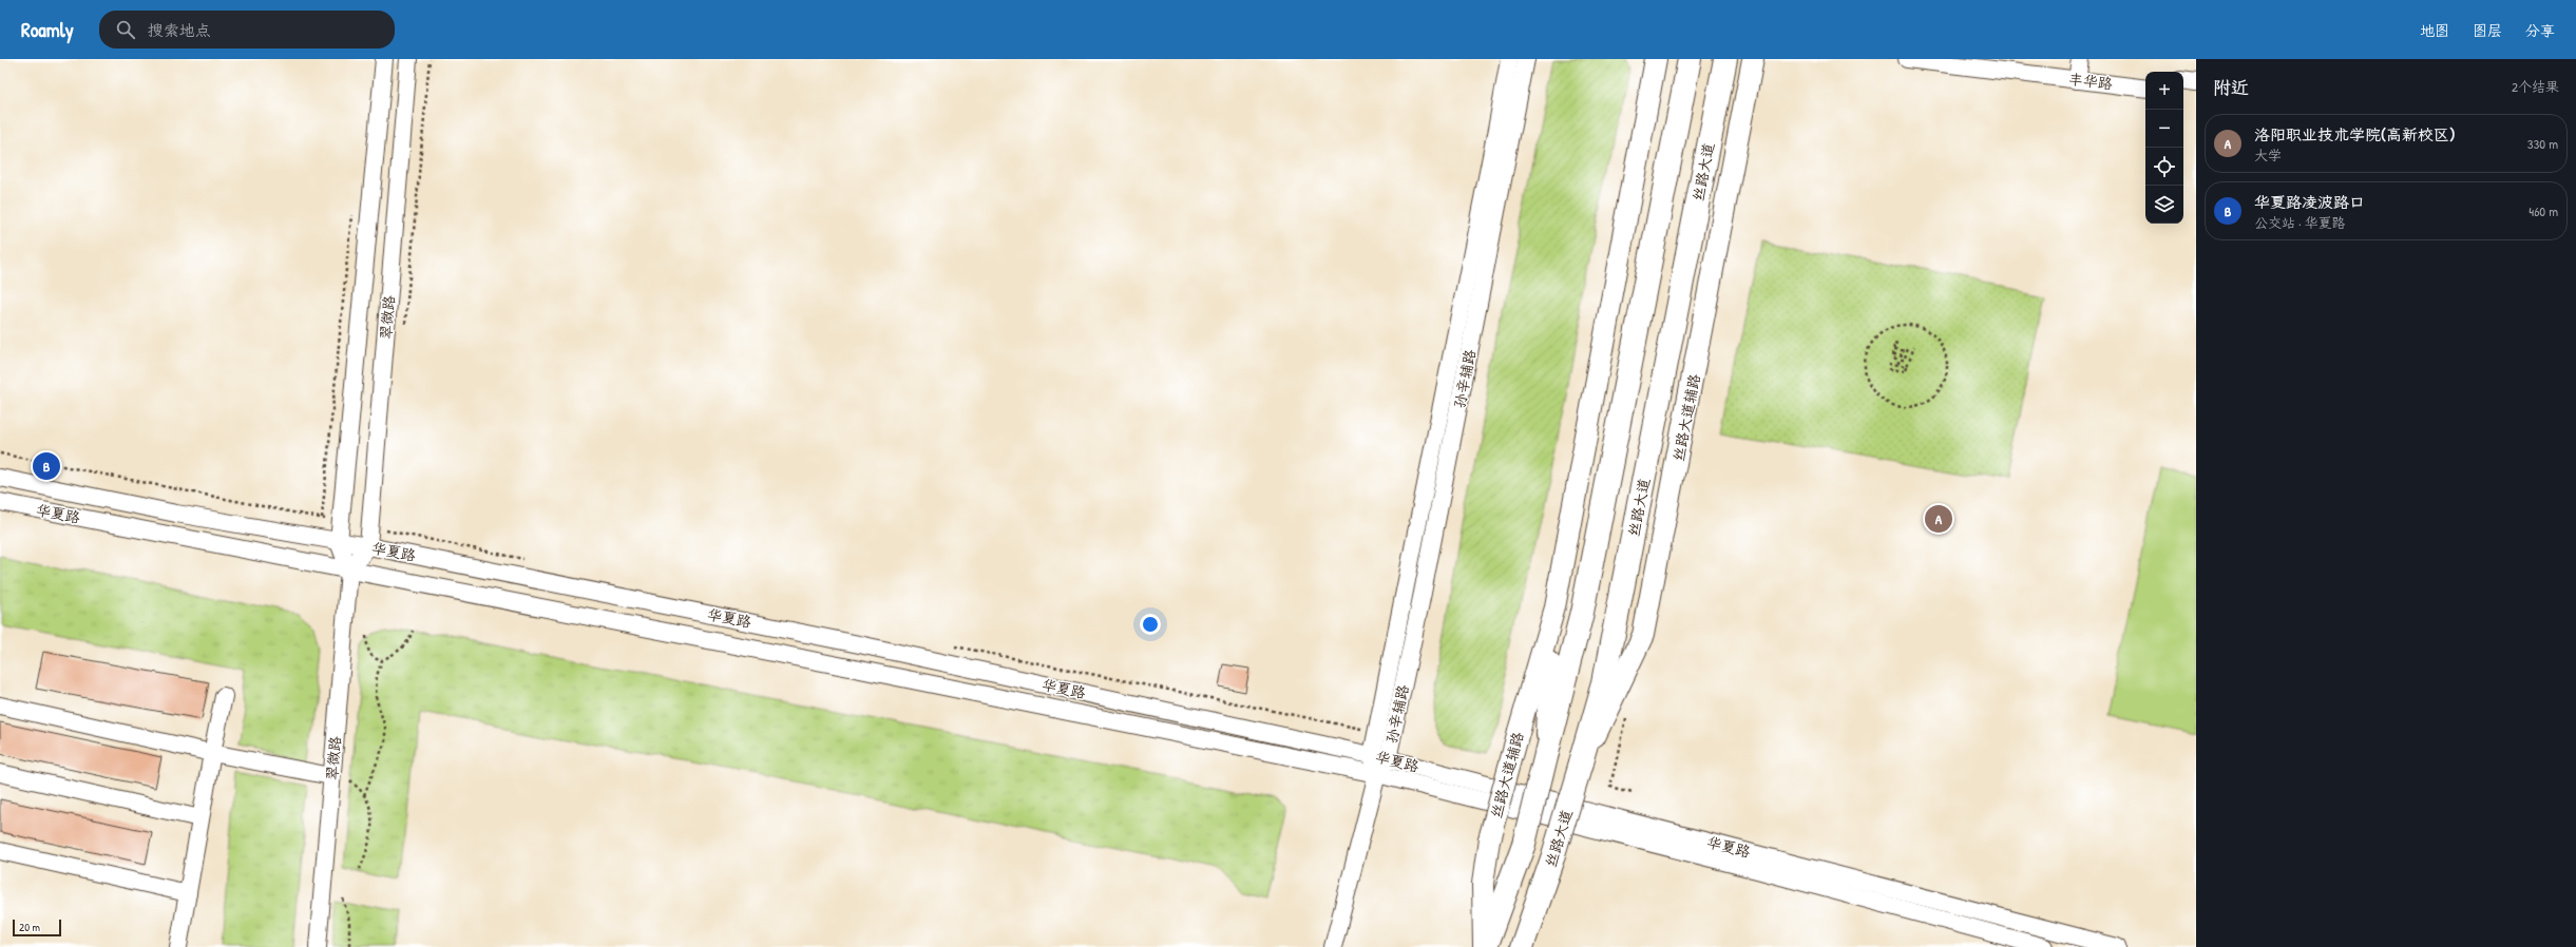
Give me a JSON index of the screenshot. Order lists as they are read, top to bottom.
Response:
{
  "streets": {
    "highway": ["丝路大道"],
    "main road": ["丝路大道辅路"],
    "street": [
      "丰华路",
      "翠微路",
      "孙辛辅路",
      "华夏路"
    ]
  },
  "crossings": [
    ["丝路大道", "丝路大道辅路"],
    ["翠微路", "华夏路"],
    ["孙辛辅路", "华夏路"]
  ],
  "scale_bar": "20 m",
  "page": {
    "header": "Roamly",
    "search": "搜索地点",
    "nav": ["地图", "图层", "分享"],
    "heading": ["附近", "2个结果"],
    "map_buttons": ["+", "−"],
    "list": [
      {
        "mark": "A",
        "name": "洛阳职业技术学院(高新校区)",
        "note": "大学",
        "value": "330 m"
      },
      {
        "mark": "B",
        "name": "华夏路凌波路口",
        "note": "公交站 · 华夏路",
        "value": "460 m"
      }
    ],
    "pins": ["B", "A"],
    "scale": "20 m"
  }
}
